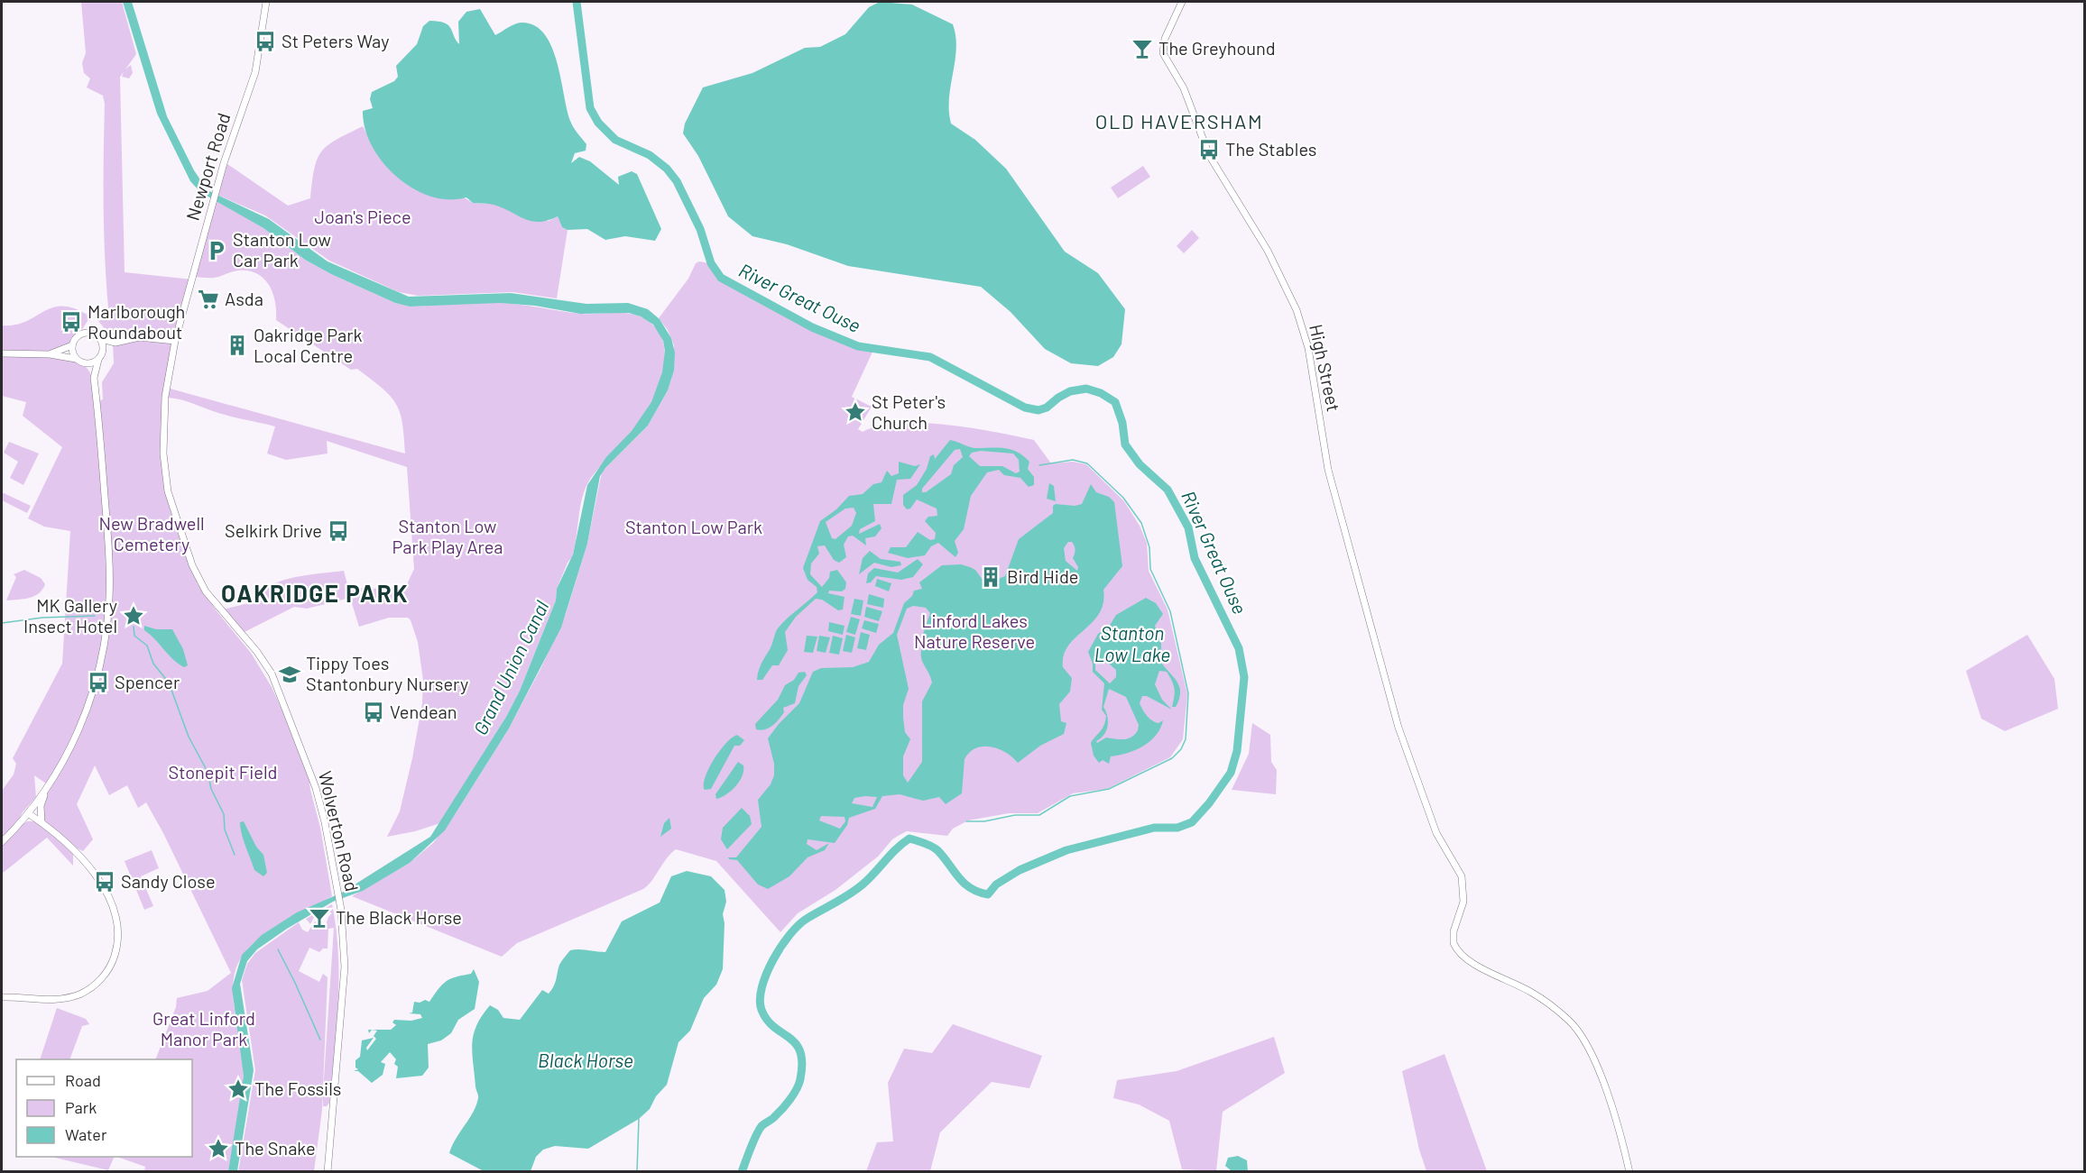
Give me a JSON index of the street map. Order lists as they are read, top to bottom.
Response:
{
  "streets": {
    "street": ["Newport Road", "High Street", "Wolverton Road"]
  },
  "crossings": [
    ["Newport Road", "Wolverton Road"]
  ],
  "districts": ["OLD HAVERSHAM", "OAKRIDGE PARK"],
  "water": [
    "River Great Ouse",
    "Stanton Low Lake",
    "Grand Union Canal",
    "Black Horse"
  ],
  "parks": [
    "Joan's Piece",
    "New Bradwell Cemetery",
    "Stanton Low Park Play Area",
    "Stanton Low Park",
    "Linford Lakes Nature Reserve",
    "Stonepit Field",
    "Great Linford Manor Park"
  ],
  "places": {
    "bus stop": [
      "St Peters Way",
      "The Stables",
      "Marlborough Roundabout",
      "Selkirk Drive",
      "Spencer",
      "Vendean",
      "Sandy Close"
    ],
    "bar": ["The Greyhound", "The Black Horse"],
    "parking": ["Stanton Low Car Park"],
    "supermarket": ["Asda"],
    "building": ["Oakridge Park Local Centre", "Bird Hide"],
    "place": [
      "St Peter's Church",
      "MK Gallery Insect Hotel",
      "The Fossils",
      "The Snake"
    ],
    "school or university": ["Tippy Toes Stantonbury Nursery"]
  },
  "legend": ["Road", "Park", "Water"]
}
